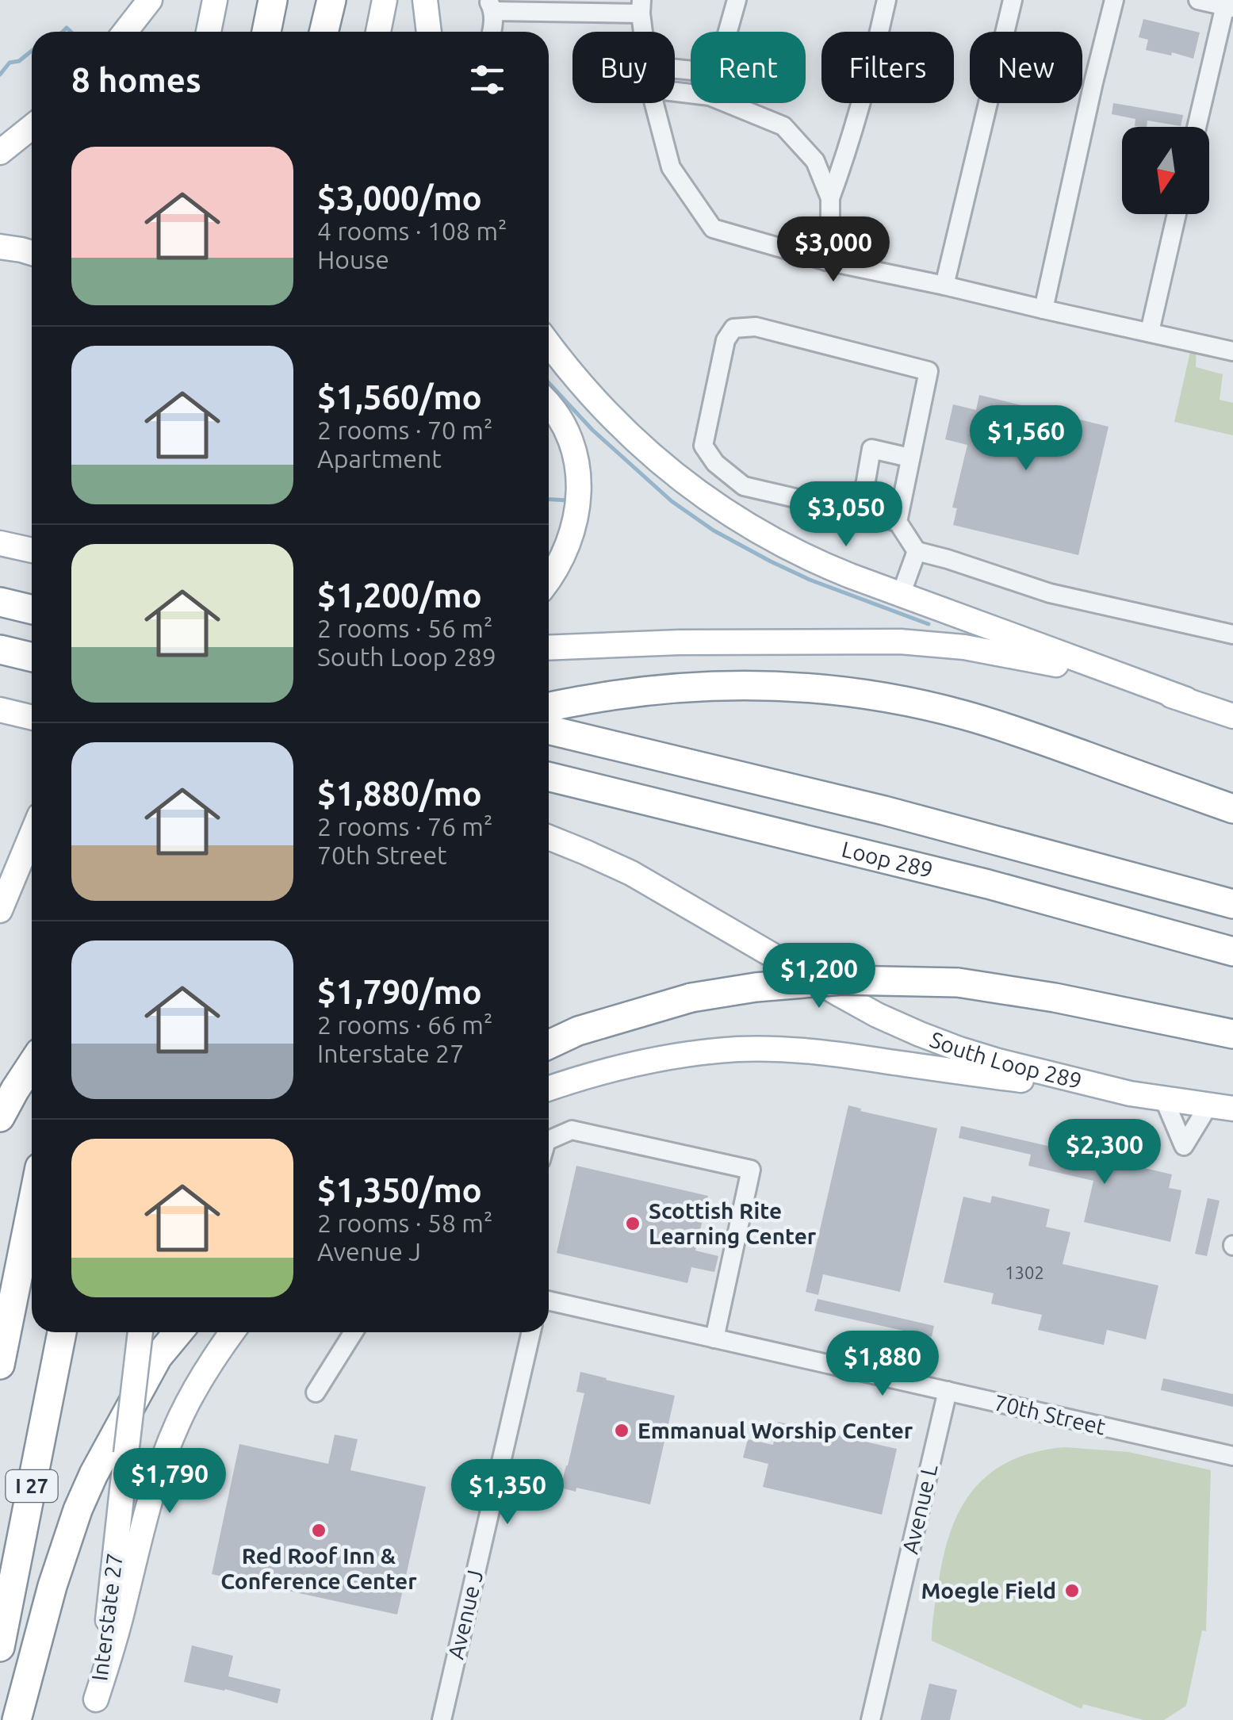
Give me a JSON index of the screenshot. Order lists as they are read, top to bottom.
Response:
{
  "streets": {
    "highway": ["Loop 289", "I 27"],
    "main road": ["South Loop 289", "Interstate 27"],
    "street": ["70th Street", "Avenue L", "Avenue J"]
  },
  "crossings": [
    ["70th Street", "Avenue L"]
  ],
  "places": [
    "Scottish Rite Learning Center",
    "Emmanual Worship Center",
    "Red Roof Inn & Conference Center",
    "Moegle Field"
  ],
  "house_numbers": ["1302"],
  "north": "bottom",
  "page": {
    "chip": [
      "Buy",
      "Rent",
      "Filters",
      "New"
    ],
    "heading": "8 homes",
    "list": [
      {
        "name": "$3,000/mo",
        "note": "4 rooms · 108 m² · House"
      },
      {
        "name": "$1,560/mo",
        "note": "2 rooms · 70 m² · Apartment"
      },
      {
        "name": "$1,200/mo",
        "note": "2 rooms · 56 m² · South Loop 289"
      },
      {
        "name": "$1,880/mo",
        "note": "2 rooms · 76 m² · 70th Street"
      },
      {
        "name": "$1,790/mo",
        "note": "2 rooms · 66 m² · Interstate 27"
      },
      {
        "name": "$1,350/mo",
        "note": "2 rooms · 58 m² · Avenue J"
      }
    ],
    "price": [
      "$3,000",
      "$1,560",
      "$3,050",
      "$1,200",
      "$2,300",
      "$1,880",
      "$1,790",
      "$1,350"
    ]
  }
}
